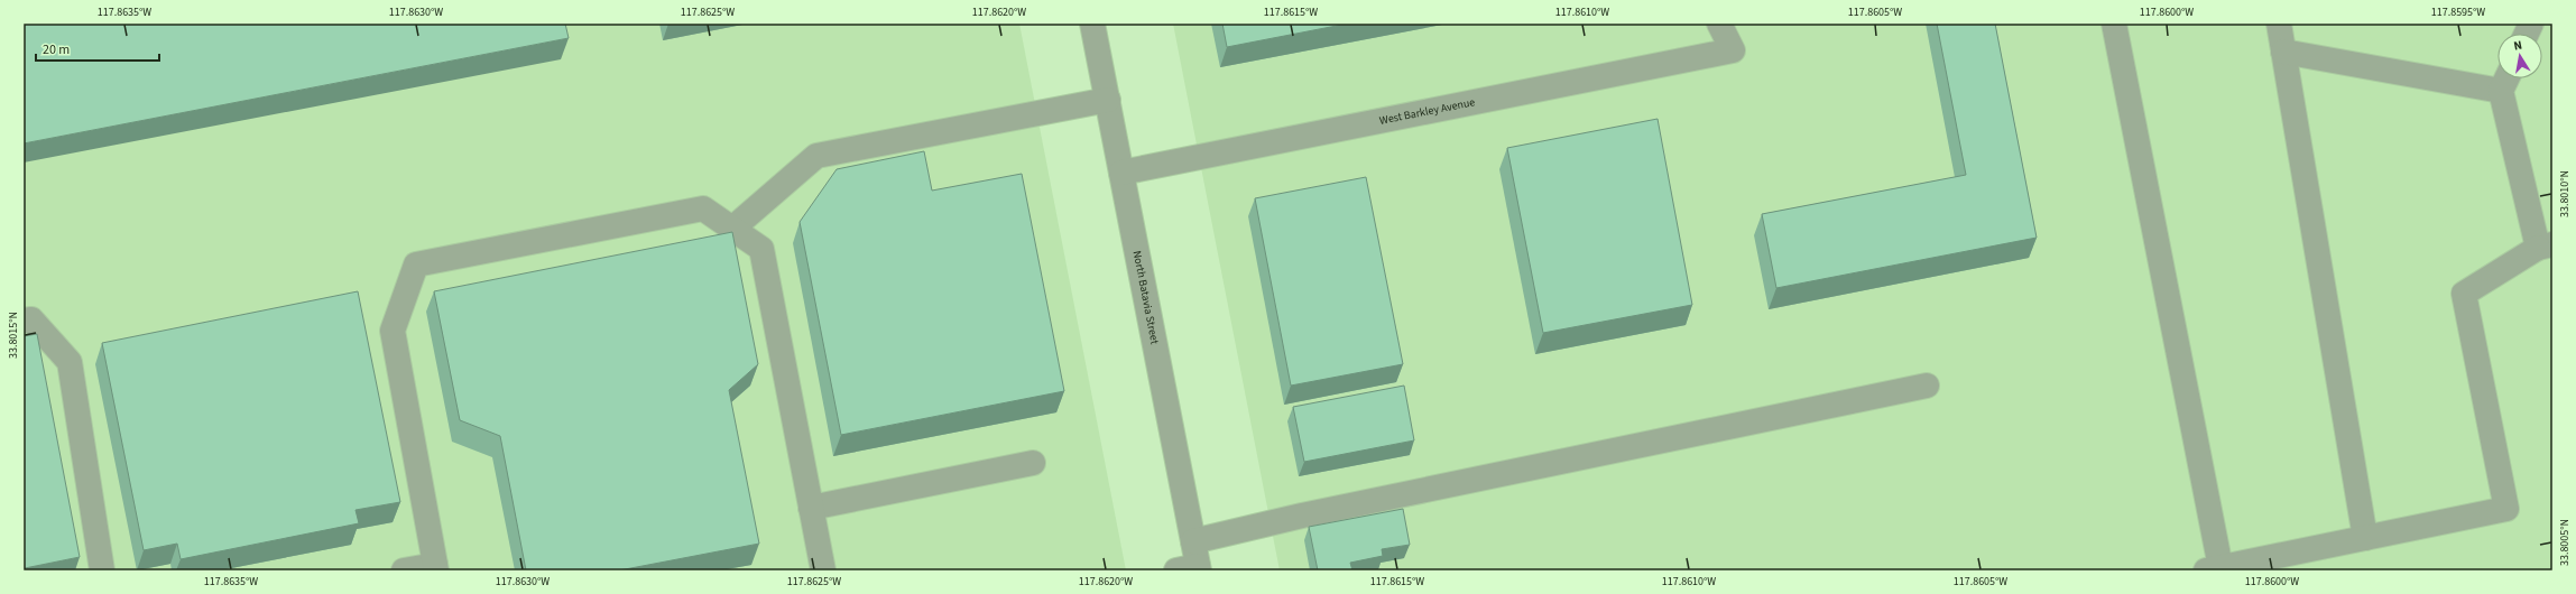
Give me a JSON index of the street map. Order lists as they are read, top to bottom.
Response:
{
  "streets": {
    "street": ["West Barkley Avenue", "North Batavia Street"]
  },
  "crossings": [
    ["West Barkley Avenue", "North Batavia Street"]
  ],
  "scale_bar": "20 m",
  "north": "top",
  "coordinates": [
    "117.8635°W",
    "117.8630°W",
    "117.8625°W",
    "117.8620°W",
    "117.8615°W",
    "117.8610°W",
    "117.8605°W",
    "117.8600°W",
    "117.8595°W",
    "33.8010°N",
    "33.8015°N",
    "33.8005°N"
  ]
}
